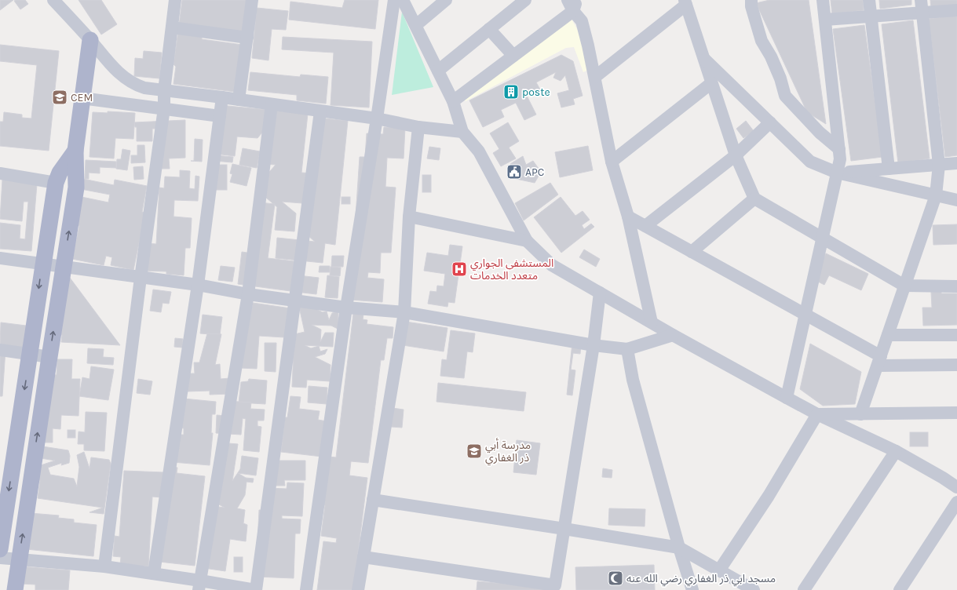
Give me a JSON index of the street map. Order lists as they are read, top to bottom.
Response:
{
  "places": {
    "building": ["poste"],
    "school or university": ["CEM", "مدرسة أبي ذر الغفاري"],
    "public building": ["APC"],
    "hospital": ["المستشفى الجواري متعدد الخدمات"],
    "mosque": ["مسجد ابي ذر الغفاري رضي الله عنه"]
  }
}
